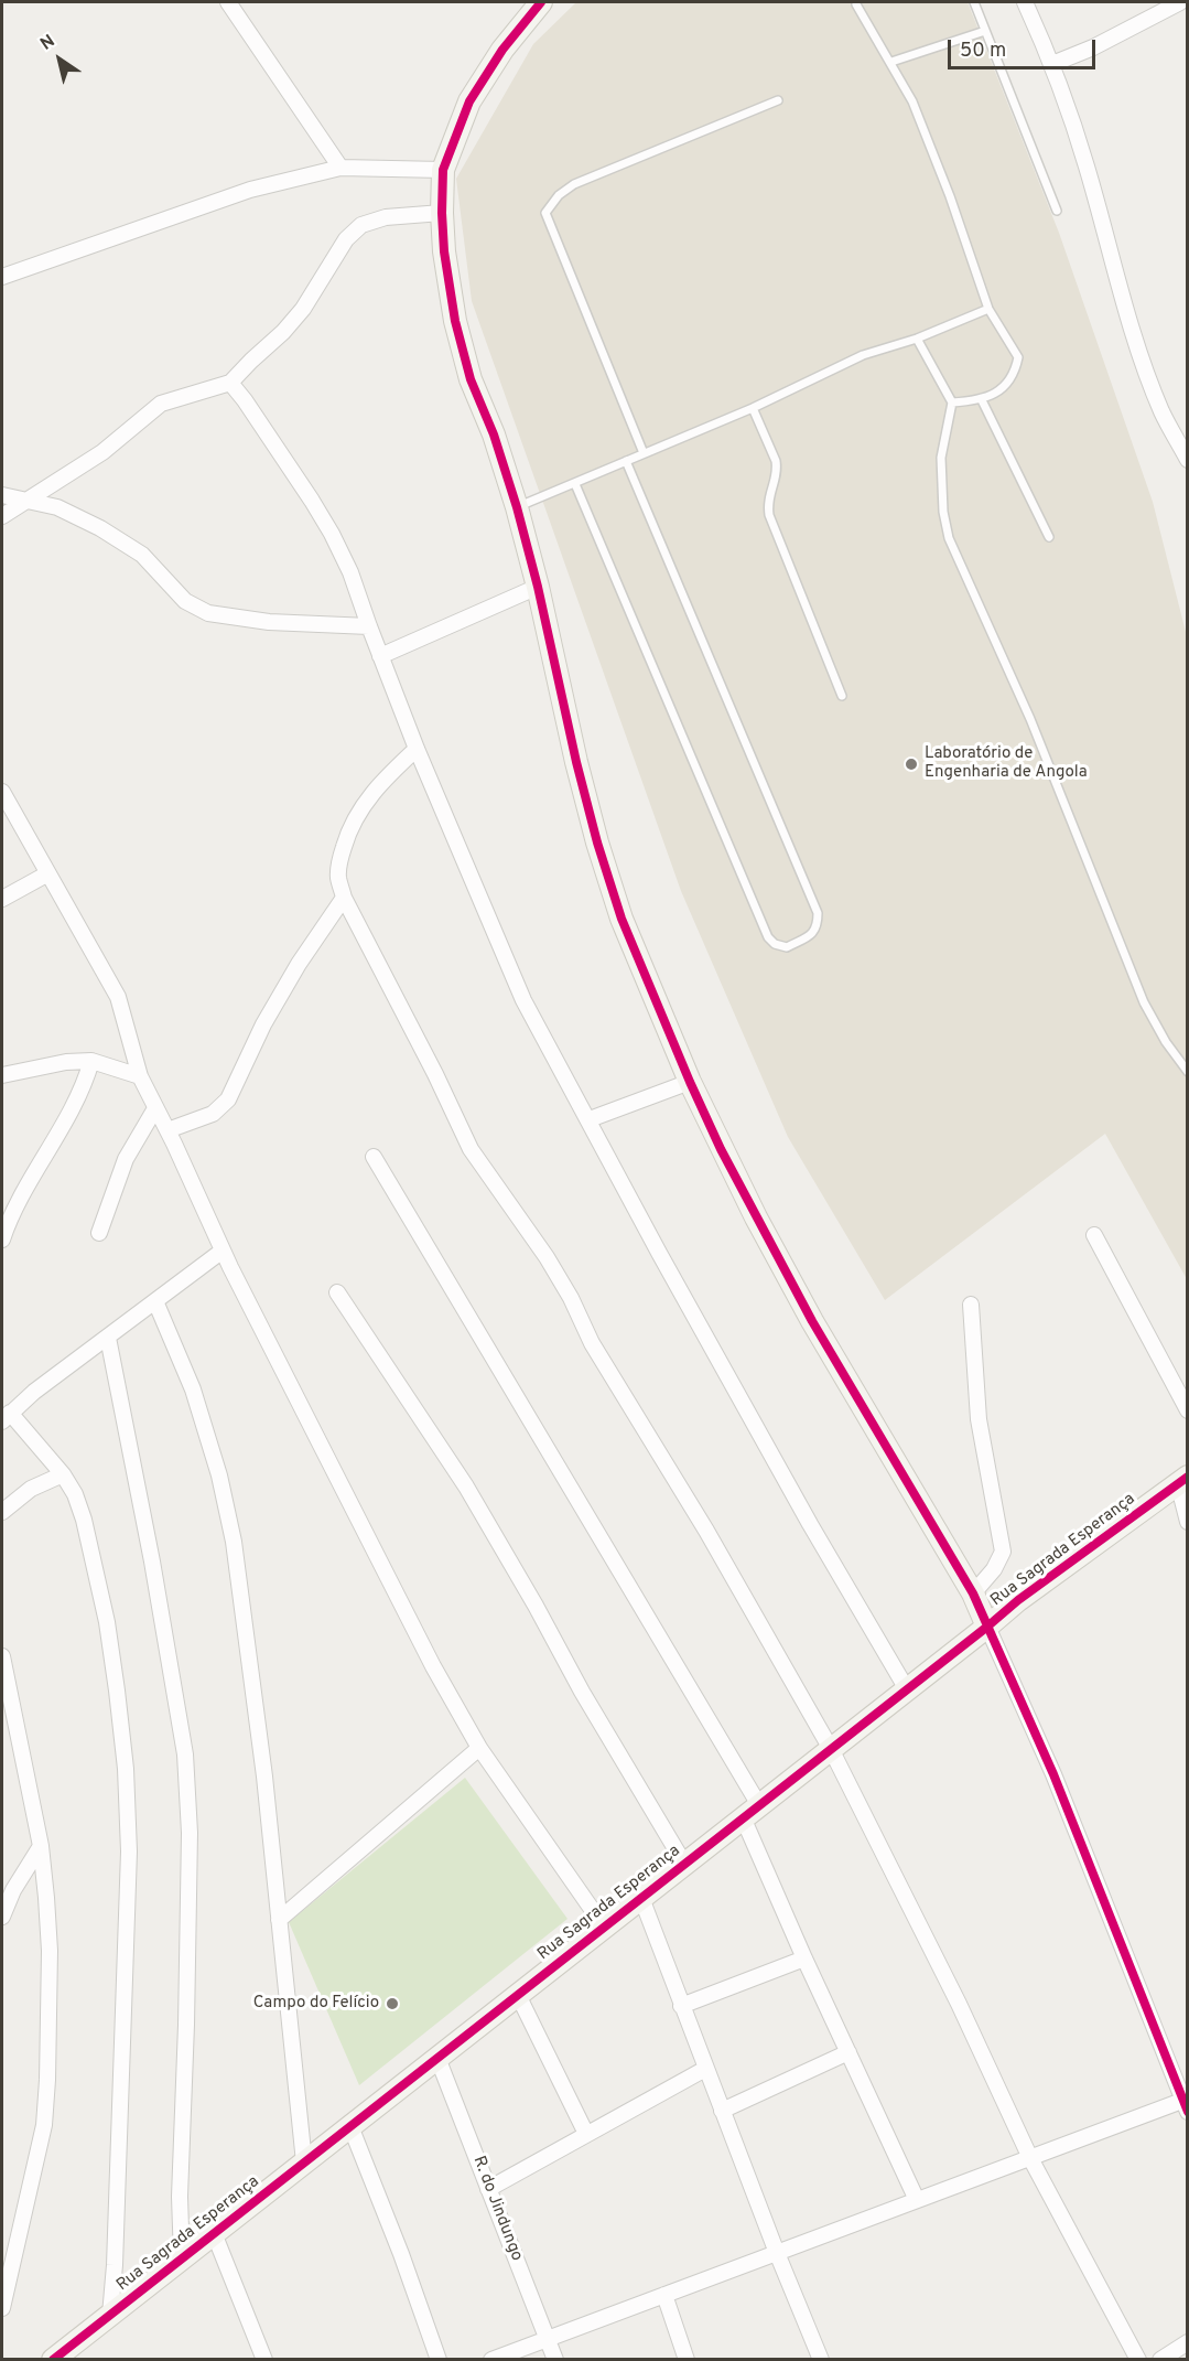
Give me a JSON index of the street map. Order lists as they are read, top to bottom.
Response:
{
  "streets": {
    "street": ["Rua Sagrada Esperança", "R. do Jindungo"]
  },
  "crossings": [
    ["Rua Sagrada Esperança", "R. do Jindungo"]
  ],
  "places": ["Laboratório de Engenharia de Angola", "Campo do Felício"],
  "scale_bar": "50 m",
  "north": "top left"
}
